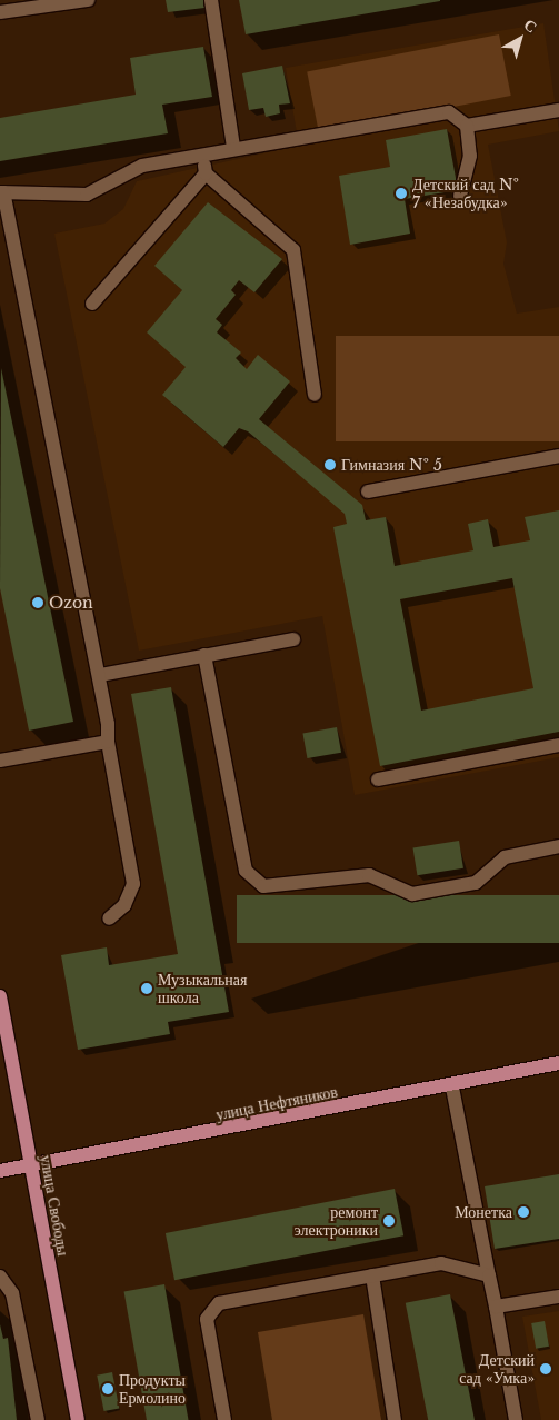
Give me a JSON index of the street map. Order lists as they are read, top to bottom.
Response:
{
  "streets": {
    "main road": ["улица Нефтяников", "улица Свободы"]
  },
  "crossings": [
    ["улица Нефтяников", "улица Свободы"]
  ],
  "places": [
    "Детский сад № 7 «Незабудка»",
    "Гимназия № 5",
    "Ozon",
    "Музыкальная школа",
    "Монетка",
    "ремонт электроники",
    "Детский сад «Умка»",
    "Продукты Ермолино"
  ],
  "north": "top right"
}
